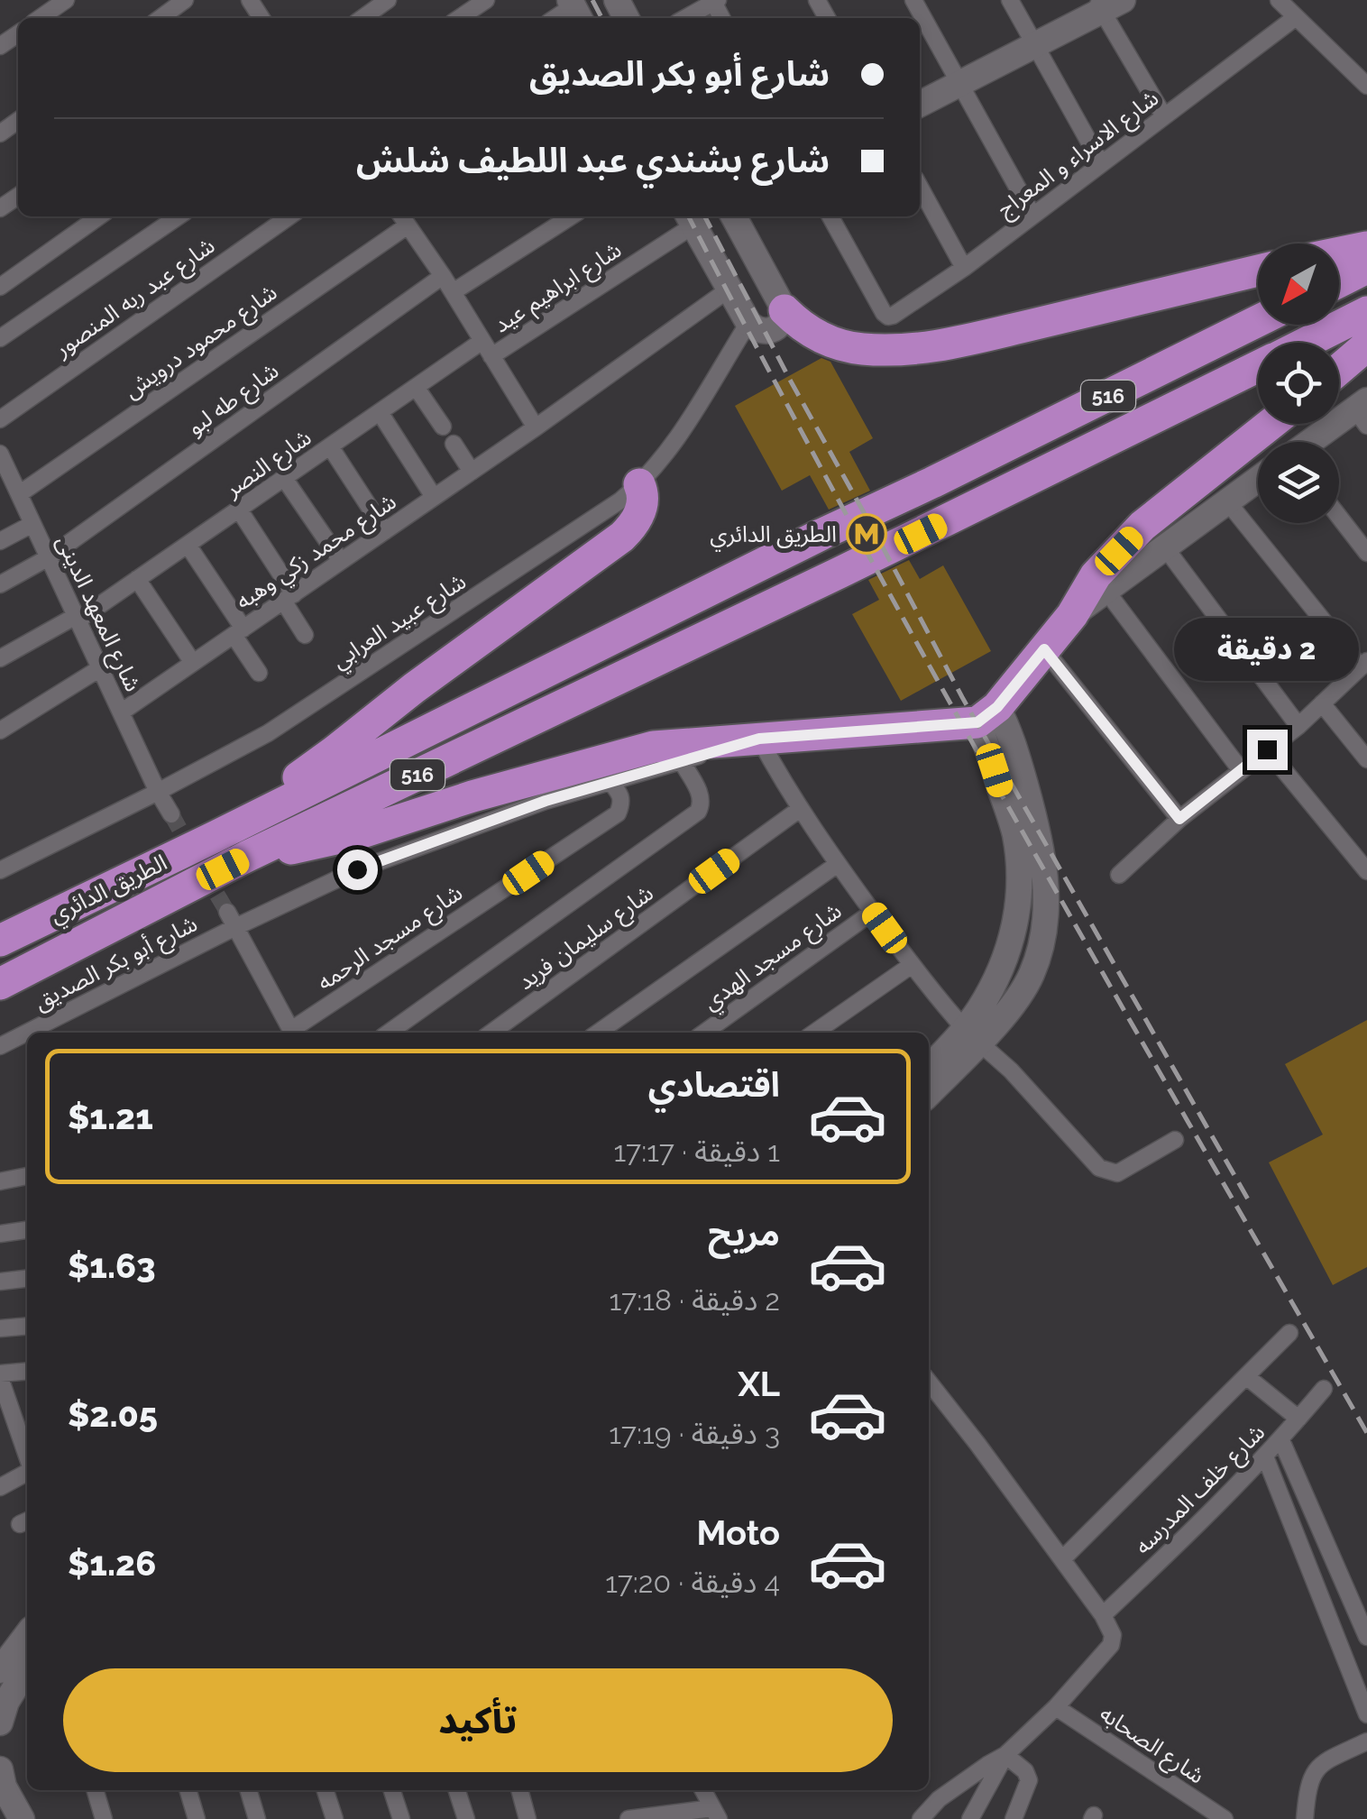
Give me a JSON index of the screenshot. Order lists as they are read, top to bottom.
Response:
{
  "streets": {
    "highway": ["516", "الطريق الدائري"],
    "street": [
      "شارع الاسراء و المعراج",
      "شارع ابراهيم عيد",
      "شارع عبد ربه المنصور",
      "شارع محمود درويش",
      "شارع طه لبو",
      "شارع النصر",
      "شارع محمد زكي وهبه",
      "شارع المعهد الدينى",
      "شارع عبيد العرابي",
      "شارع مسجد الرحمه",
      "شارع سليمان فريد",
      "شارع مسجد الهدي",
      "شارع أبو بكر الصديق",
      "شارع خلف المدرسه",
      "شارع الصحابه"
    ]
  },
  "crossings": [
    ["شارع محمود درويش", "شارع المعهد الدينى"],
    ["شارع طه لبو", "شارع المعهد الدينى"],
    ["شارع النصر", "شارع المعهد الدينى"],
    ["شارع محمد زكي وهبه", "شارع المعهد الدينى"],
    ["شارع المعهد الدينى", "شارع عبيد العرابي"],
    ["شارع مسجد الرحمه", "شارع أبو بكر الصديق"]
  ],
  "places": {
    "metro station": ["الطريق الدائري"]
  },
  "north": "bottom left",
  "page": {
    "banner": ["شارع أبو بكر الصديق", "شارع بشندي عبد اللطيف شلش"],
    "bubble": "2 دقيقة",
    "list": [
      {
        "name": "اقتصادي",
        "note": "1 دقيقة · 17:17",
        "value": "$1.21"
      },
      {
        "name": "مريح",
        "note": "2 دقيقة · 17:18",
        "value": "$1.63"
      },
      {
        "name": "XL",
        "note": "3 دقيقة · 17:19",
        "value": "$2.05"
      },
      {
        "name": "Moto",
        "note": "4 دقيقة · 17:20",
        "value": "$1.26"
      }
    ],
    "buttons": "تأكيد"
  }
}
